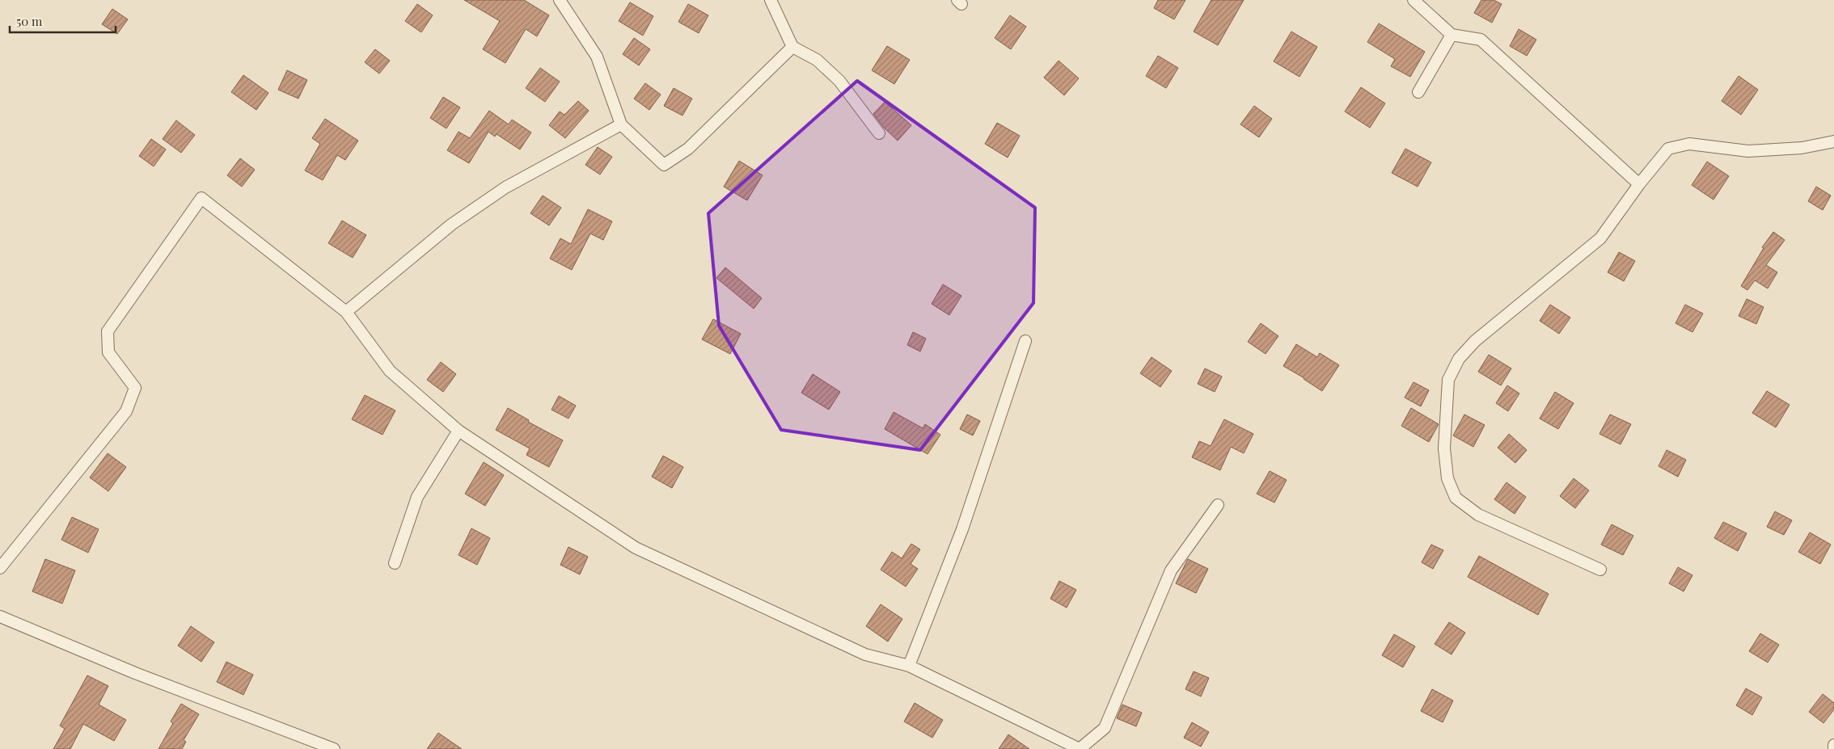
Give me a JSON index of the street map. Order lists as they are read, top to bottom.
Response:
{
  "scale_bar": "50 m"
}
